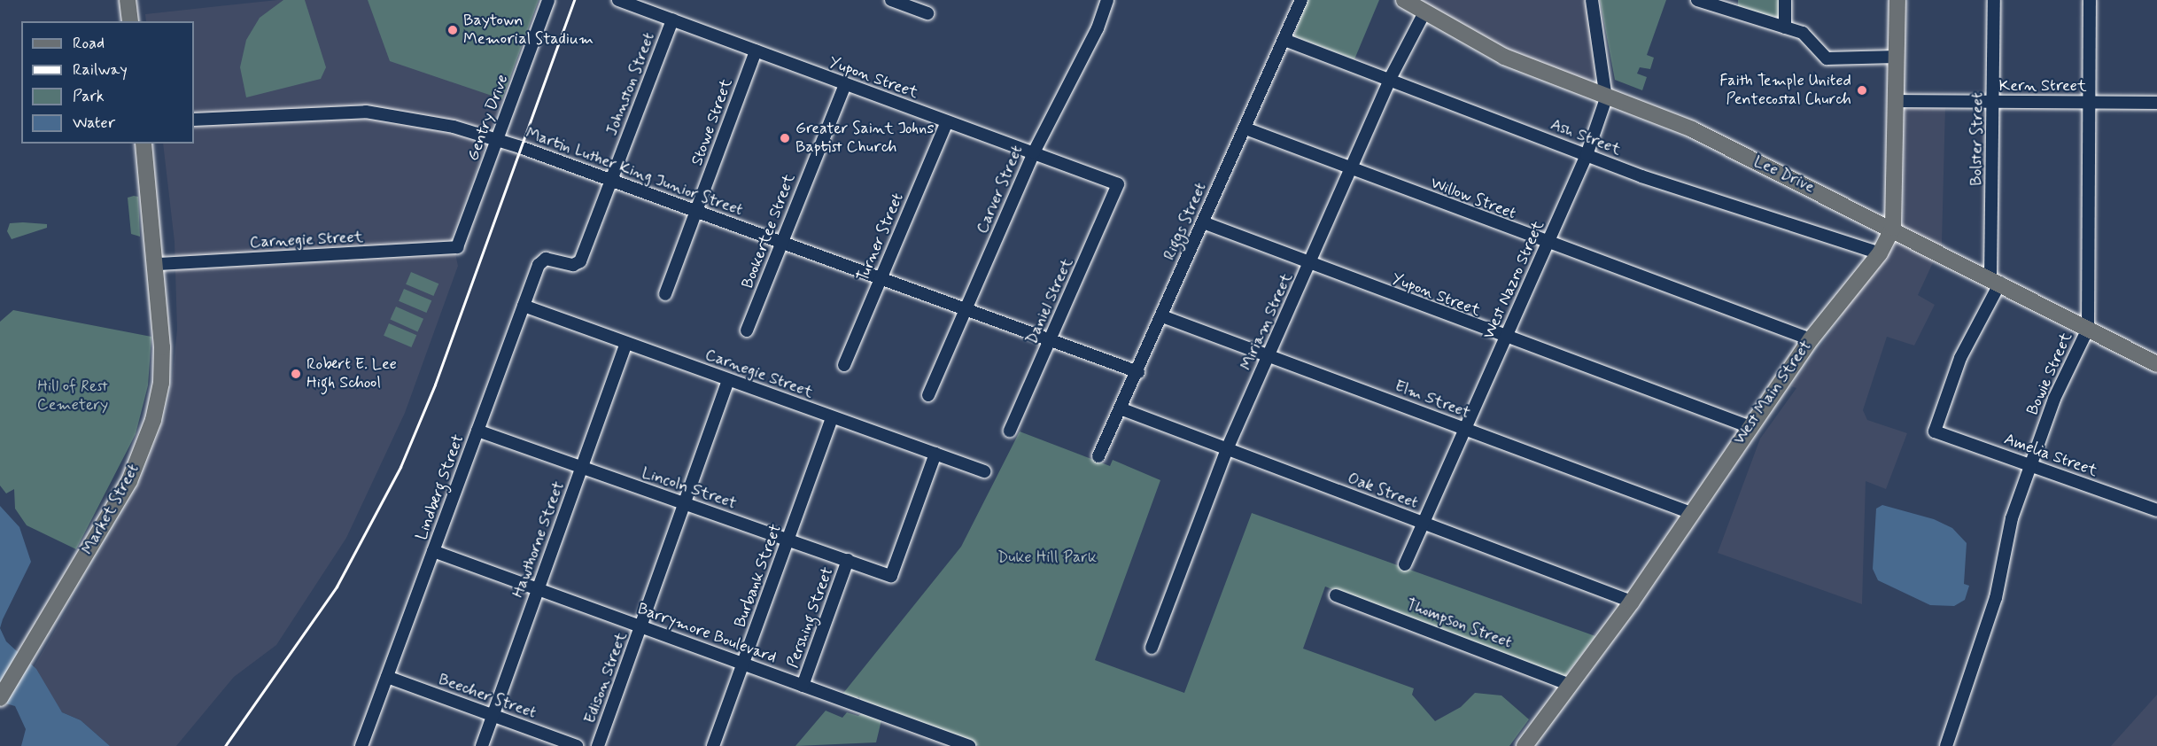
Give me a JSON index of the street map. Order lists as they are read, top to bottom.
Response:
{
  "streets": {
    "main road": ["Lee Drive", "West Main Street", "Market Street"],
    "street": [
      "Yupon Street",
      "Johnston Street",
      "Kern Street",
      "Gentry Drive",
      "Stowe Street",
      "Ash Street",
      "Bolster Street",
      "Martin Luther King Junior Street",
      "Carver Street",
      "Willow Street",
      "Riggs Street",
      "Bookertee Street",
      "Turner Street",
      "Carnegie Street",
      "West Nazro Street",
      "Daniel Street",
      "Miriam Street",
      "Bowie Street",
      "Elm Street",
      "Amelia Street",
      "Lindberg Street",
      "Lincoln Street",
      "Oak Street",
      "Hawthorne Street",
      "Burbank Street",
      "Pershing Street",
      "Thompson Street",
      "Barrymore Boulevard",
      "Edison Street",
      "Beecher Street"
    ]
  },
  "crossings": [
    ["Yupon Street", "Johnston Street"],
    ["Yupon Street", "Stowe Street"],
    ["Yupon Street", "Carver Street"],
    ["Yupon Street", "Riggs Street"],
    ["Yupon Street", "Bookertee Street"],
    ["Yupon Street", "Turner Street"],
    ["Yupon Street", "West Nazro Street"],
    ["Yupon Street", "Daniel Street"],
    ["Yupon Street", "Miriam Street"],
    ["Yupon Street", "West Main Street"],
    ["Johnston Street", "Martin Luther King Junior Street"],
    ["Johnston Street", "Lindberg Street"],
    ["Kern Street", "Bolster Street"],
    ["Kern Street", "Bowie Street"],
    ["Kern Street", "West Main Street"],
    ["Gentry Drive", "Martin Luther King Junior Street"],
    ["Gentry Drive", "Carnegie Street"],
    ["Stowe Street", "Martin Luther King Junior Street"],
    ["Ash Street", "Riggs Street"],
    ["Ash Street", "West Nazro Street"],
    ["Ash Street", "Miriam Street"],
    ["Ash Street", "West Main Street"],
    ["Bolster Street", "Lee Drive"],
    ["Bolster Street", "Amelia Street"],
    ["Martin Luther King Junior Street", "Carver Street"],
    ["Martin Luther King Junior Street", "Riggs Street"],
    ["Martin Luther King Junior Street", "Bookertee Street"],
    ["Martin Luther King Junior Street", "Turner Street"],
    ["Martin Luther King Junior Street", "Daniel Street"],
    ["Lee Drive", "West Nazro Street"],
    ["Lee Drive", "Miriam Street"],
    ["Lee Drive", "Bowie Street"],
    ["Lee Drive", "West Main Street"],
    ["Willow Street", "Riggs Street"],
    ["Willow Street", "West Nazro Street"],
    ["Willow Street", "Miriam Street"],
    ["Willow Street", "West Main Street"],
    ["Riggs Street", "Elm Street"],
    ["Riggs Street", "Oak Street"],
    ["Carnegie Street", "Lindberg Street"],
    ["Carnegie Street", "Lincoln Street"],
    ["Carnegie Street", "Market Street"],
    ["Carnegie Street", "Hawthorne Street"],
    ["Carnegie Street", "Burbank Street"],
    ["Carnegie Street", "Edison Street"],
    ["West Nazro Street", "Elm Street"],
    ["West Nazro Street", "Oak Street"],
    ["Miriam Street", "Elm Street"],
    ["Miriam Street", "Oak Street"],
    ["Bowie Street", "Amelia Street"],
    ["West Main Street", "Elm Street"],
    ["West Main Street", "Oak Street"],
    ["West Main Street", "Thompson Street"],
    ["Lindberg Street", "Lincoln Street"],
    ["Lindberg Street", "Barrymore Boulevard"],
    ["Lindberg Street", "Beecher Street"],
    ["Lincoln Street", "Hawthorne Street"],
    ["Lincoln Street", "Burbank Street"],
    ["Lincoln Street", "Pershing Street"],
    ["Lincoln Street", "Edison Street"],
    ["Hawthorne Street", "Barrymore Boulevard"],
    ["Hawthorne Street", "Beecher Street"],
    ["Burbank Street", "Barrymore Boulevard"],
    ["Pershing Street", "Barrymore Boulevard"],
    ["Barrymore Boulevard", "Edison Street"]
  ],
  "parks": ["Hill of Rest Cemetery", "Duke Hill Park"],
  "places": [
    "Baytown Memorial Stadium",
    "Faith Temple United Pentecostal Church",
    "Greater Saint Johns Baptist Church",
    "Robert E. Lee High School"
  ],
  "legend": [
    "Road",
    "Railway",
    "Park",
    "Water"
  ]
}
